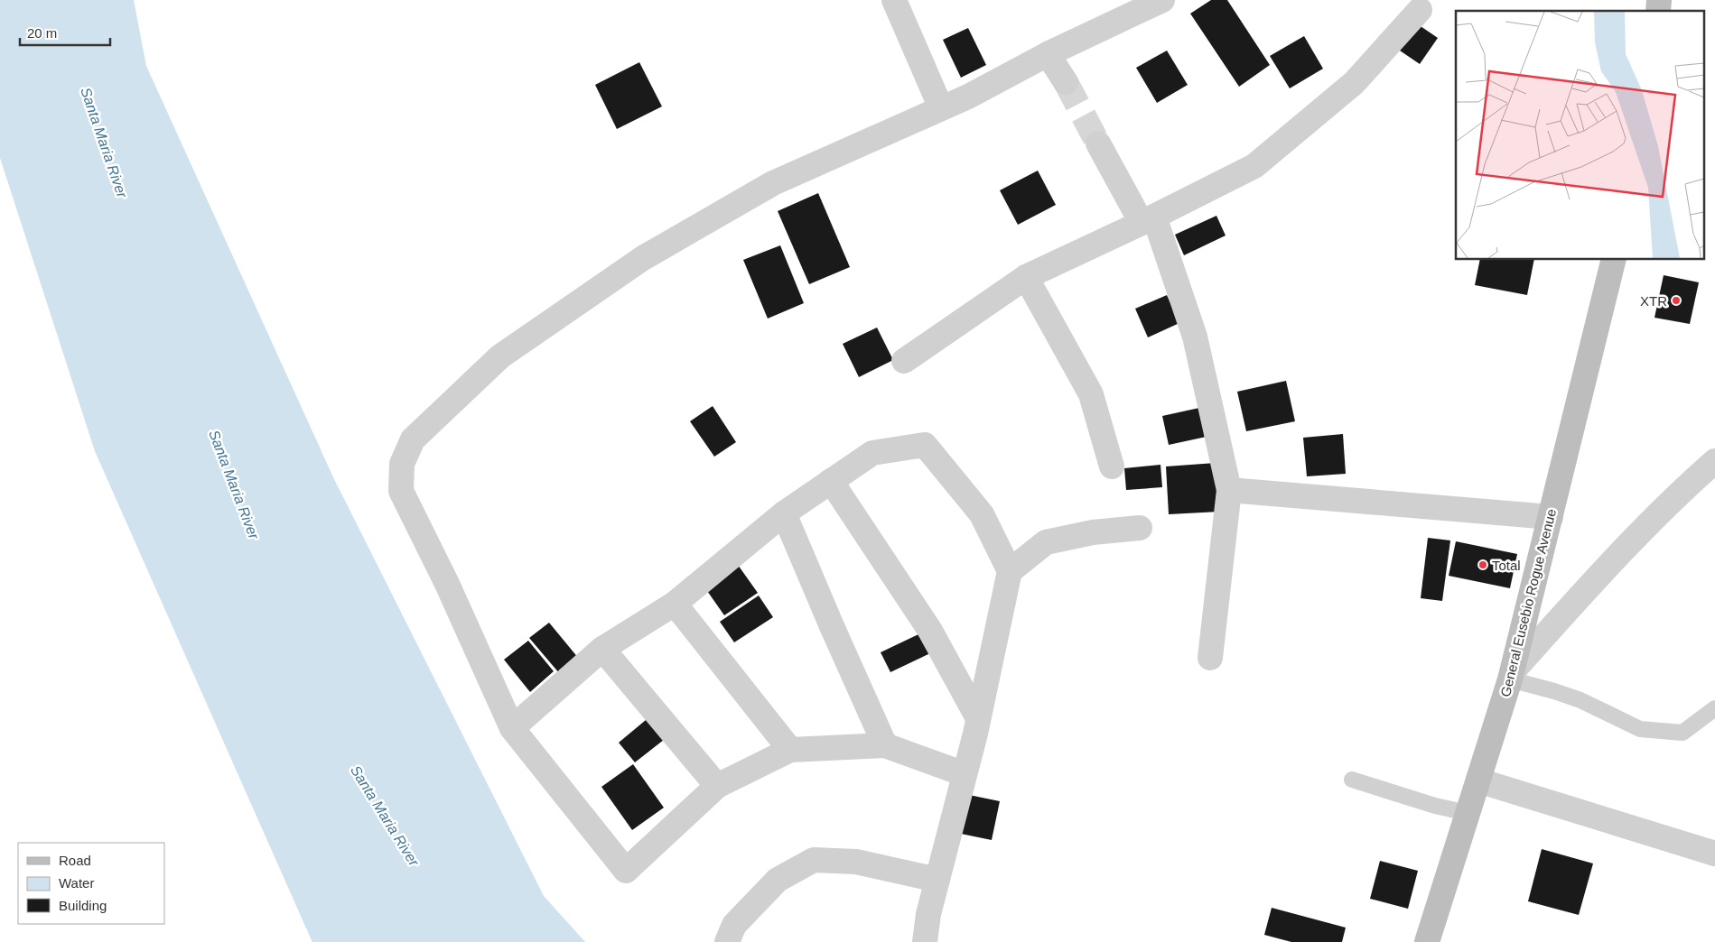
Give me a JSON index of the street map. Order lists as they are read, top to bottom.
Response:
{
  "streets": {
    "main road": ["General Eusebio Rogue Avenue"]
  },
  "water": ["Santa Maria River"],
  "places": ["XTR", "Total"],
  "legend": ["Road", "Water", "Building"],
  "scale_bar": "20 m"
}
